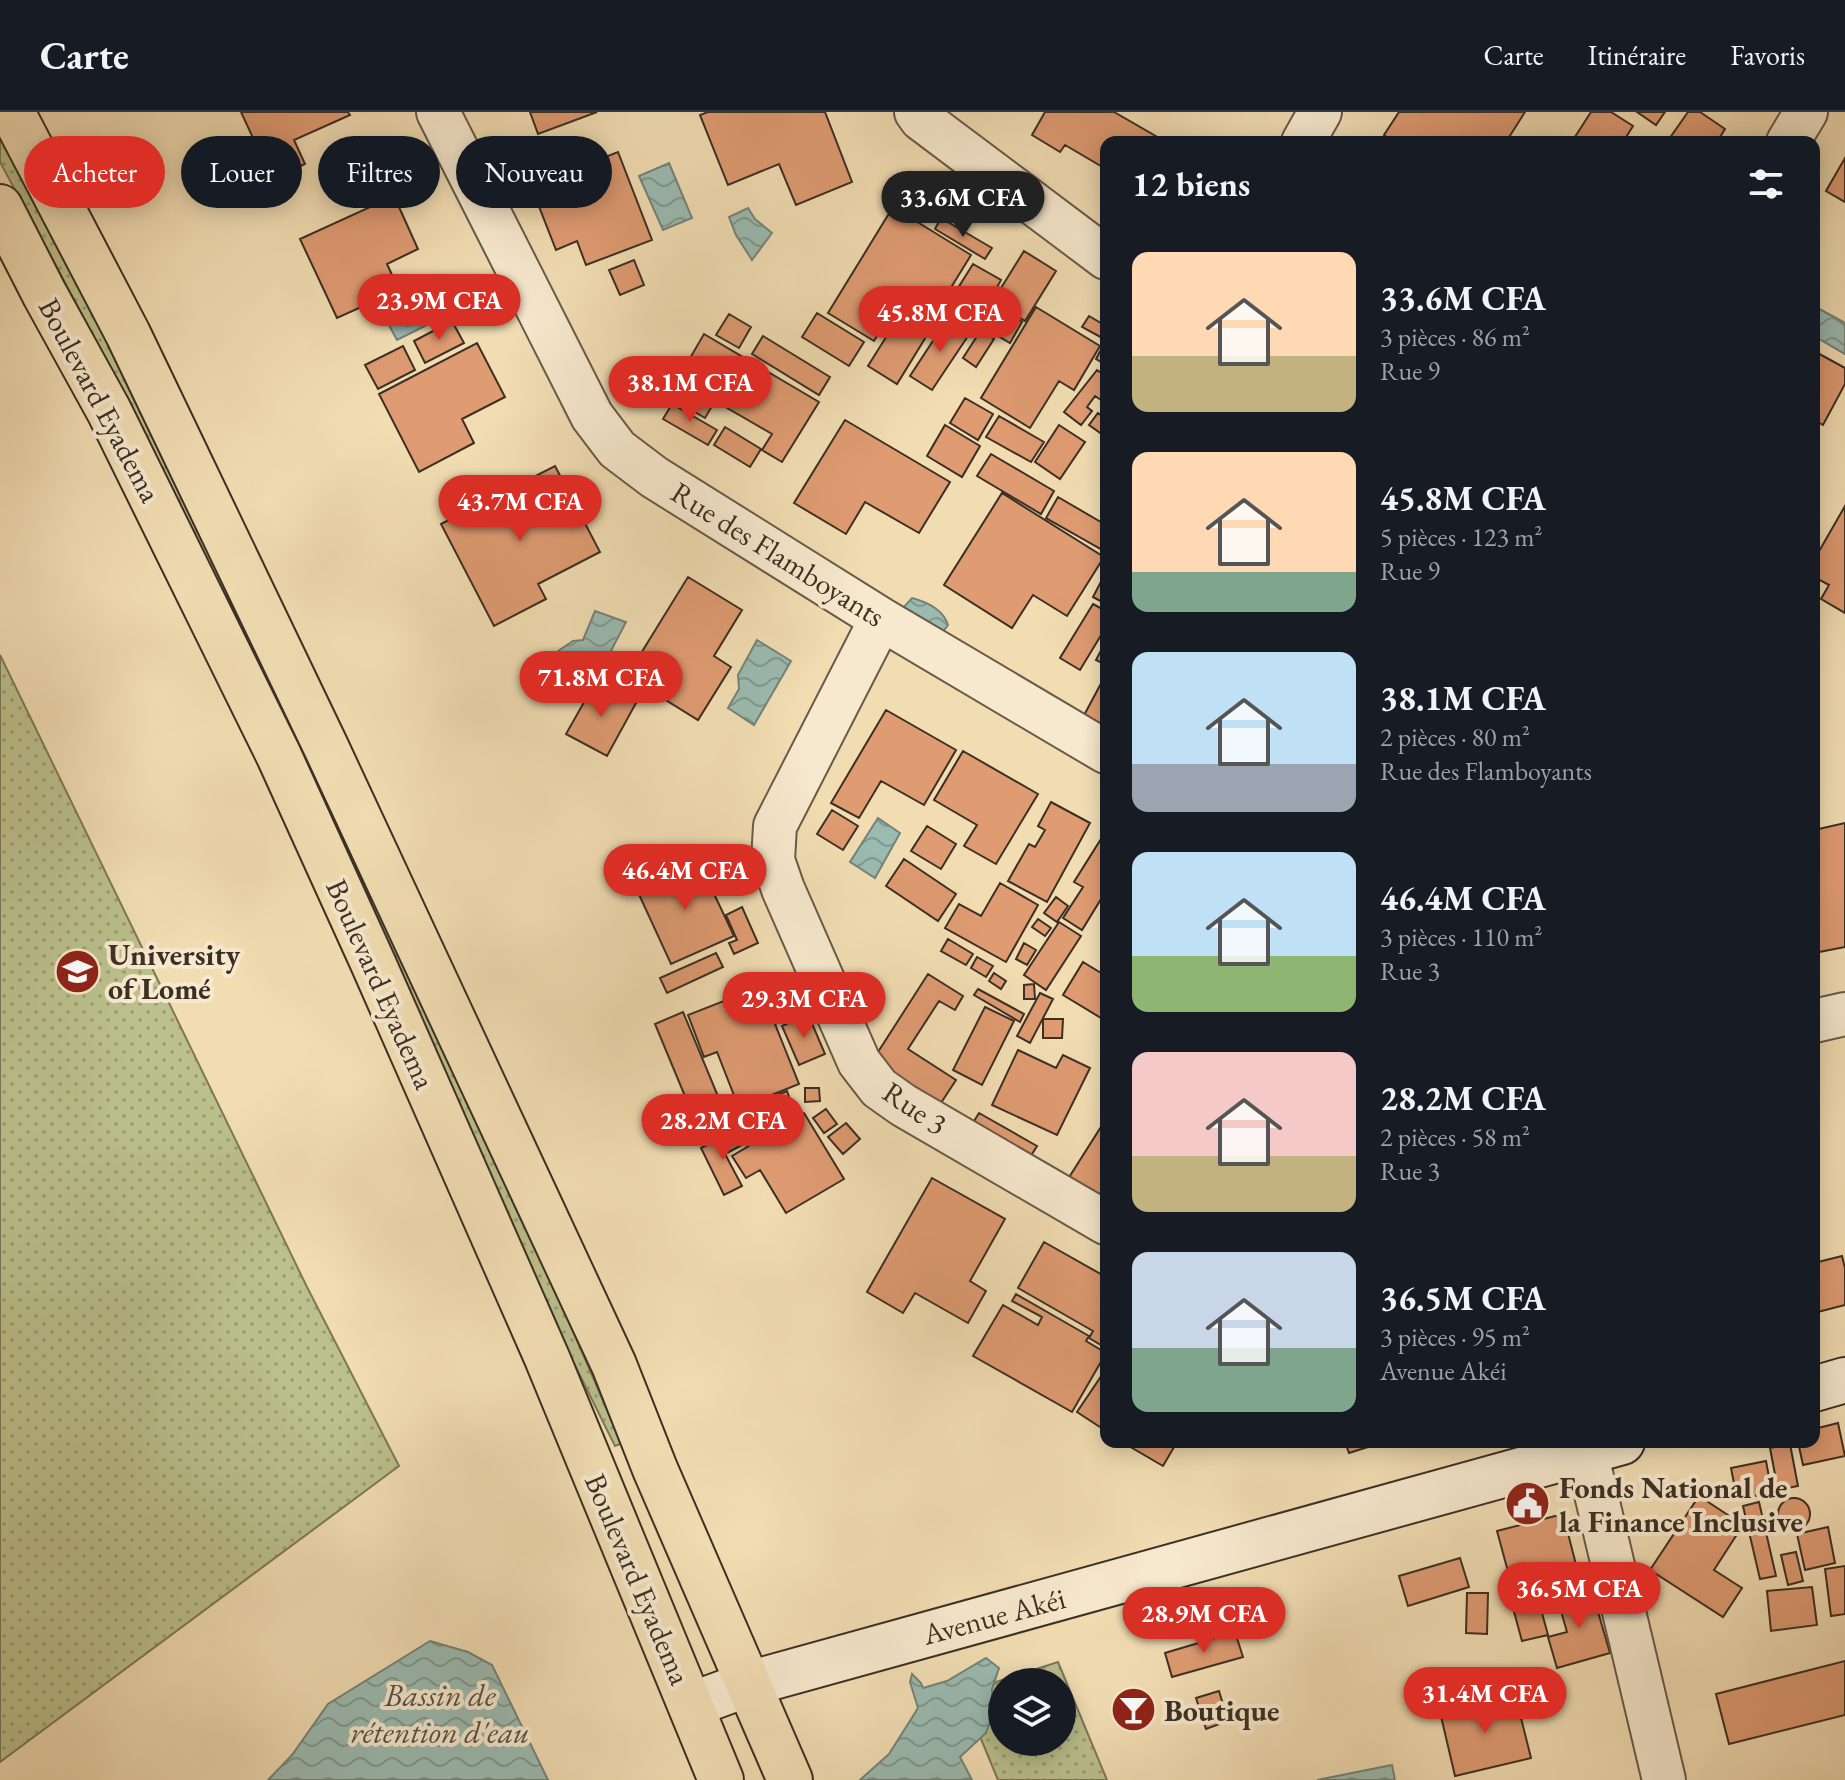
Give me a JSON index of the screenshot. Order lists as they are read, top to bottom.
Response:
{
  "streets": {
    "highway": ["Boulevard Eyadema"],
    "main road": ["Avenue Akéi"],
    "street": ["Rue des Flamboyants", "Rue 3"]
  },
  "crossings": [
    ["Boulevard Eyadema", "Avenue Akéi"],
    ["Rue des Flamboyants", "Rue 3"]
  ],
  "water": ["Bassin de rétention d'eau"],
  "places": {
    "school or university": ["University of Lomé"],
    "public building": ["Fonds National de la Finance Inclusive"],
    "bar": ["Boutique"]
  },
  "page": {
    "header": "Carte",
    "nav": ["Carte", "Itinéraire", "Favoris"],
    "chip": [
      "Acheter",
      "Louer",
      "Filtres",
      "Nouveau"
    ],
    "heading": "12 biens",
    "price": [
      "33.6M CFA",
      "23.9M CFA",
      "45.8M CFA",
      "38.1M CFA",
      "43.7M CFA",
      "71.8M CFA",
      "46.4M CFA",
      "29.3M CFA",
      "28.2M CFA",
      "36.5M CFA",
      "28.9M CFA",
      "31.4M CFA"
    ],
    "list": [
      {
        "name": "33.6M CFA",
        "note": "3 pièces · 86 m² · Rue 9"
      },
      {
        "name": "45.8M CFA",
        "note": "5 pièces · 123 m² · Rue 9"
      },
      {
        "name": "38.1M CFA",
        "note": "2 pièces · 80 m² · Rue des Flamboyants"
      },
      {
        "name": "46.4M CFA",
        "note": "3 pièces · 110 m² · Rue 3"
      },
      {
        "name": "28.2M CFA",
        "note": "2 pièces · 58 m² · Rue 3"
      },
      {
        "name": "36.5M CFA",
        "note": "3 pièces · 95 m² · Avenue Akéi"
      }
    ]
  }
}
